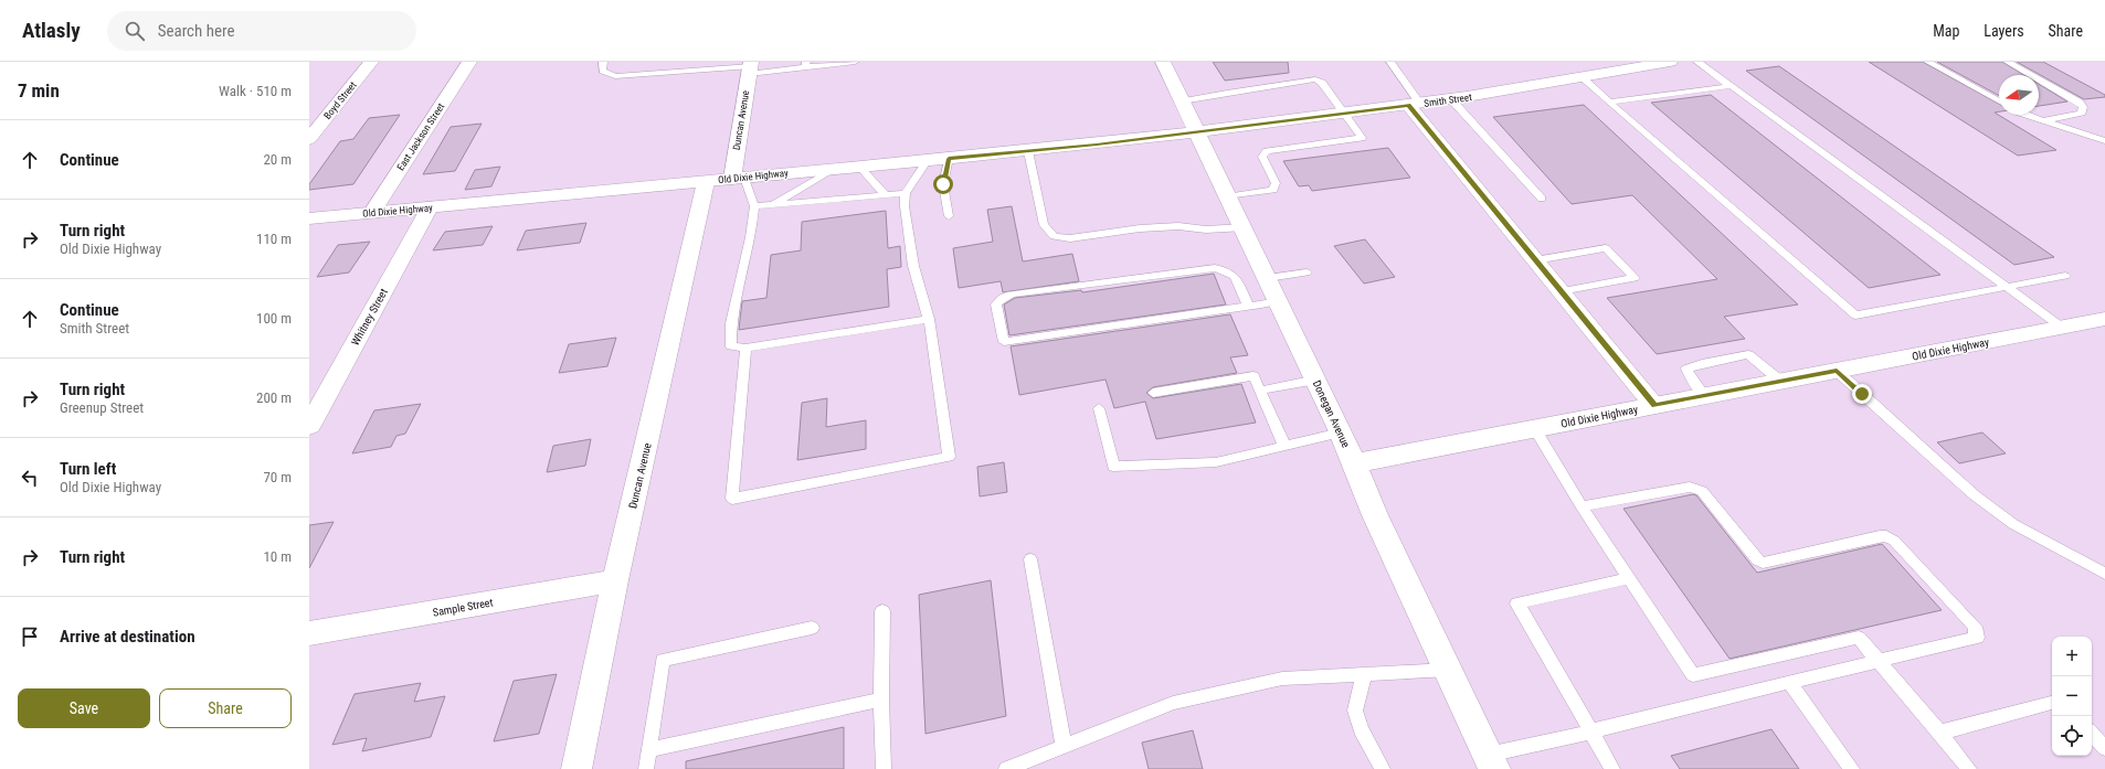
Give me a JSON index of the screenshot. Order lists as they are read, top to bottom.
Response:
{
  "streets": {
    "street": [
      "Boyd Street",
      "Smith Street",
      "Duncan Avenue",
      "East Jackson Street",
      "Old Dixie Highway",
      "Whitney Street",
      "Donegan Avenue",
      "Sample Street"
    ]
  },
  "crossings": [
    ["Smith Street", "Old Dixie Highway"],
    ["Smith Street", "Donegan Avenue"],
    ["Duncan Avenue", "Old Dixie Highway"],
    ["Duncan Avenue", "Sample Street"],
    ["East Jackson Street", "Old Dixie Highway"],
    ["Old Dixie Highway", "Whitney Street"],
    ["Old Dixie Highway", "Donegan Avenue"]
  ],
  "north": "left",
  "page": {
    "header": "Atlasly",
    "search": "Search here",
    "nav": ["Map", "Layers", "Share"],
    "heading": ["7 min", "Walk · 510 m"],
    "list": [
      ["Continue", "20 m"],
      ["Turn right", "Old Dixie Highway", "110 m"],
      ["Continue", "Smith Street", "100 m"],
      ["Turn right", "Greenup Street", "200 m"],
      ["Turn left", "Old Dixie Highway", "70 m"],
      ["Turn right", "10 m"],
      "Arrive at destination"
    ],
    "map_buttons": ["+", "−"],
    "buttons": ["Save", "Share"]
  }
}
